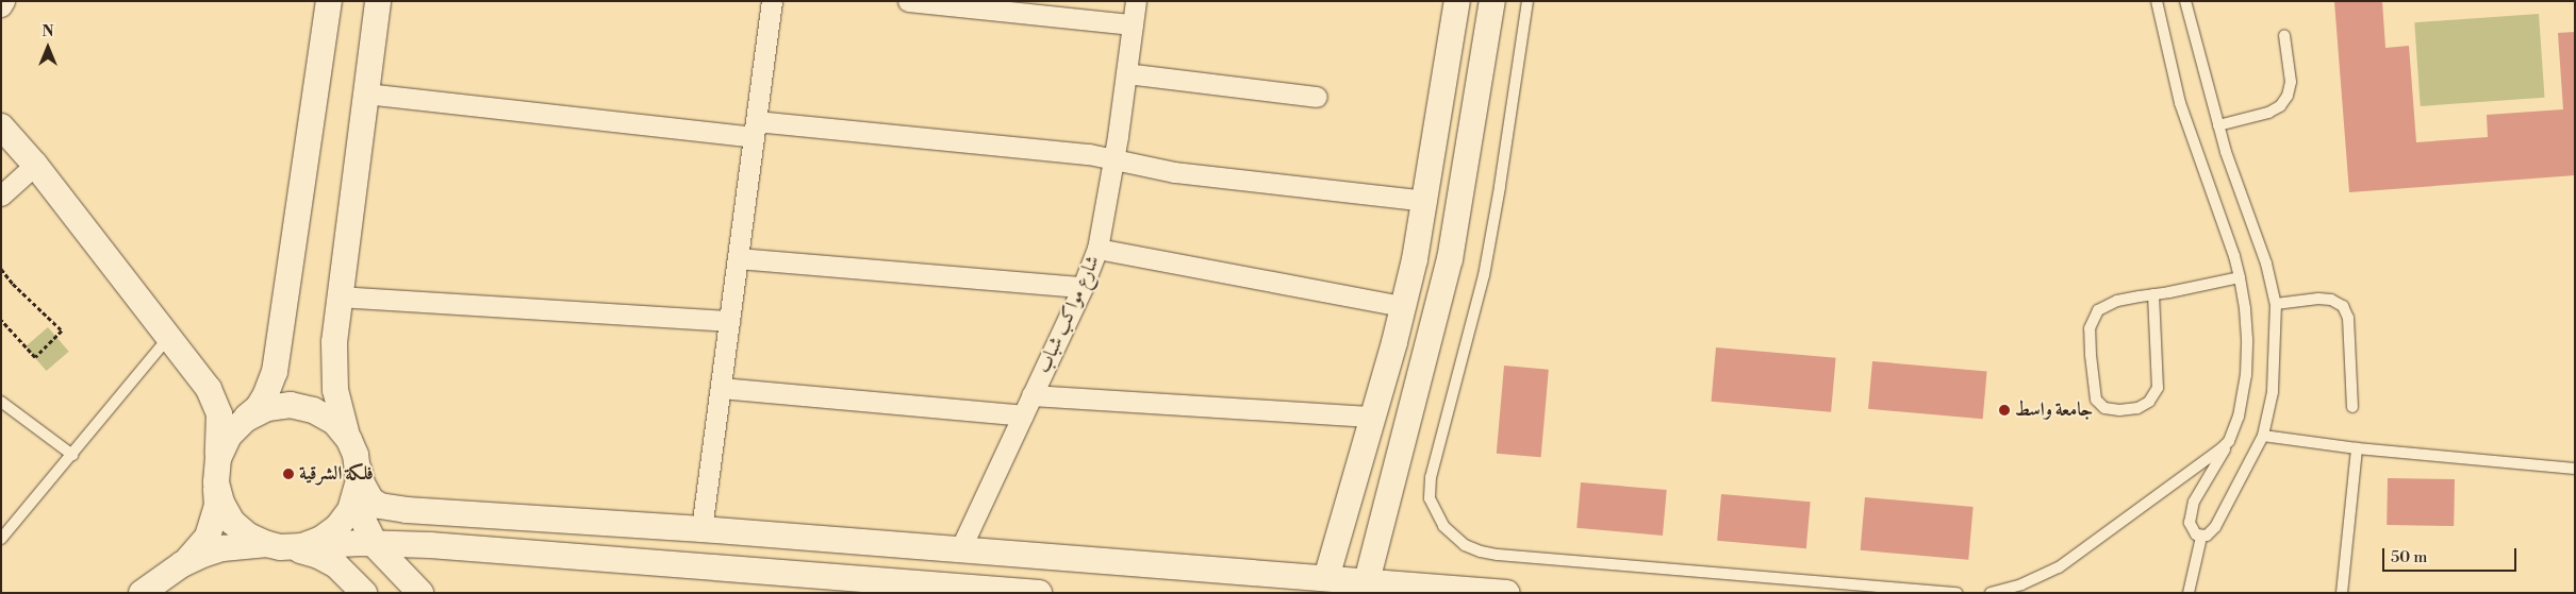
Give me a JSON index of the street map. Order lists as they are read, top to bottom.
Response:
{
  "streets": {
    "street": ["شارع مواكب شباب"]
  },
  "places": ["جامعة واسط", "فلكة الشرقية"],
  "scale_bar": "50 m",
  "north": "top"
}
